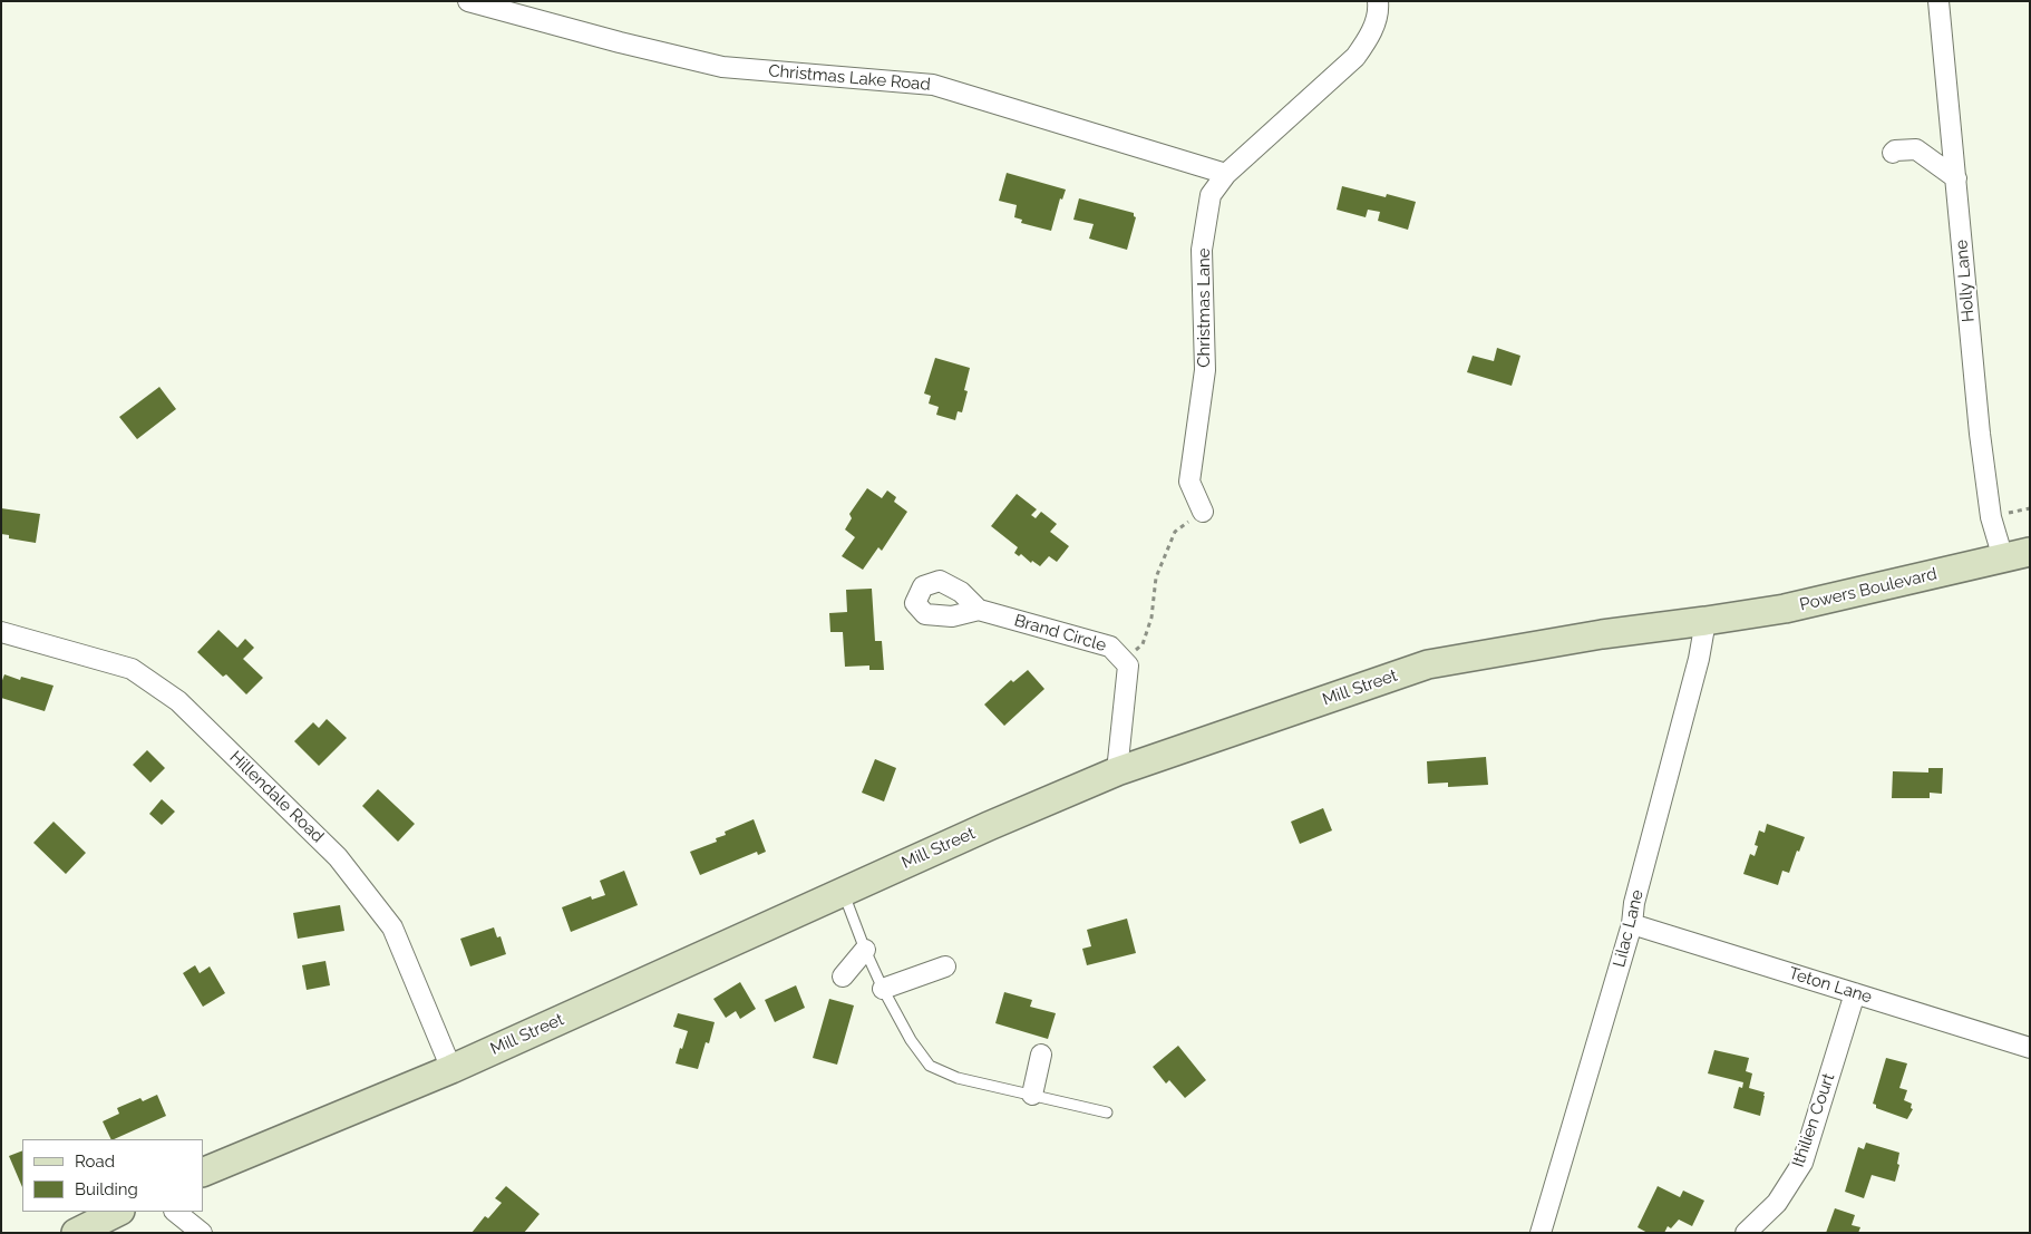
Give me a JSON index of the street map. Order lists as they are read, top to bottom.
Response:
{
  "streets": {
    "main road": ["Powers Boulevard", "Mill Street"],
    "street": [
      "Christmas Lake Road",
      "Holly Lane",
      "Christmas Lane",
      "Brand Circle",
      "Hillendale Road",
      "Lilac Lane",
      "Teton Lane",
      "Ithilien Court"
    ]
  },
  "crossings": [
    ["Christmas Lake Road", "Christmas Lane"],
    ["Holly Lane", "Powers Boulevard"],
    ["Powers Boulevard", "Mill Street"],
    ["Powers Boulevard", "Lilac Lane"],
    ["Brand Circle", "Mill Street"],
    ["Mill Street", "Hillendale Road"],
    ["Mill Street", "Lilac Lane"],
    ["Lilac Lane", "Teton Lane"],
    ["Teton Lane", "Ithilien Court"]
  ],
  "legend": ["Road", "Building"]
}
